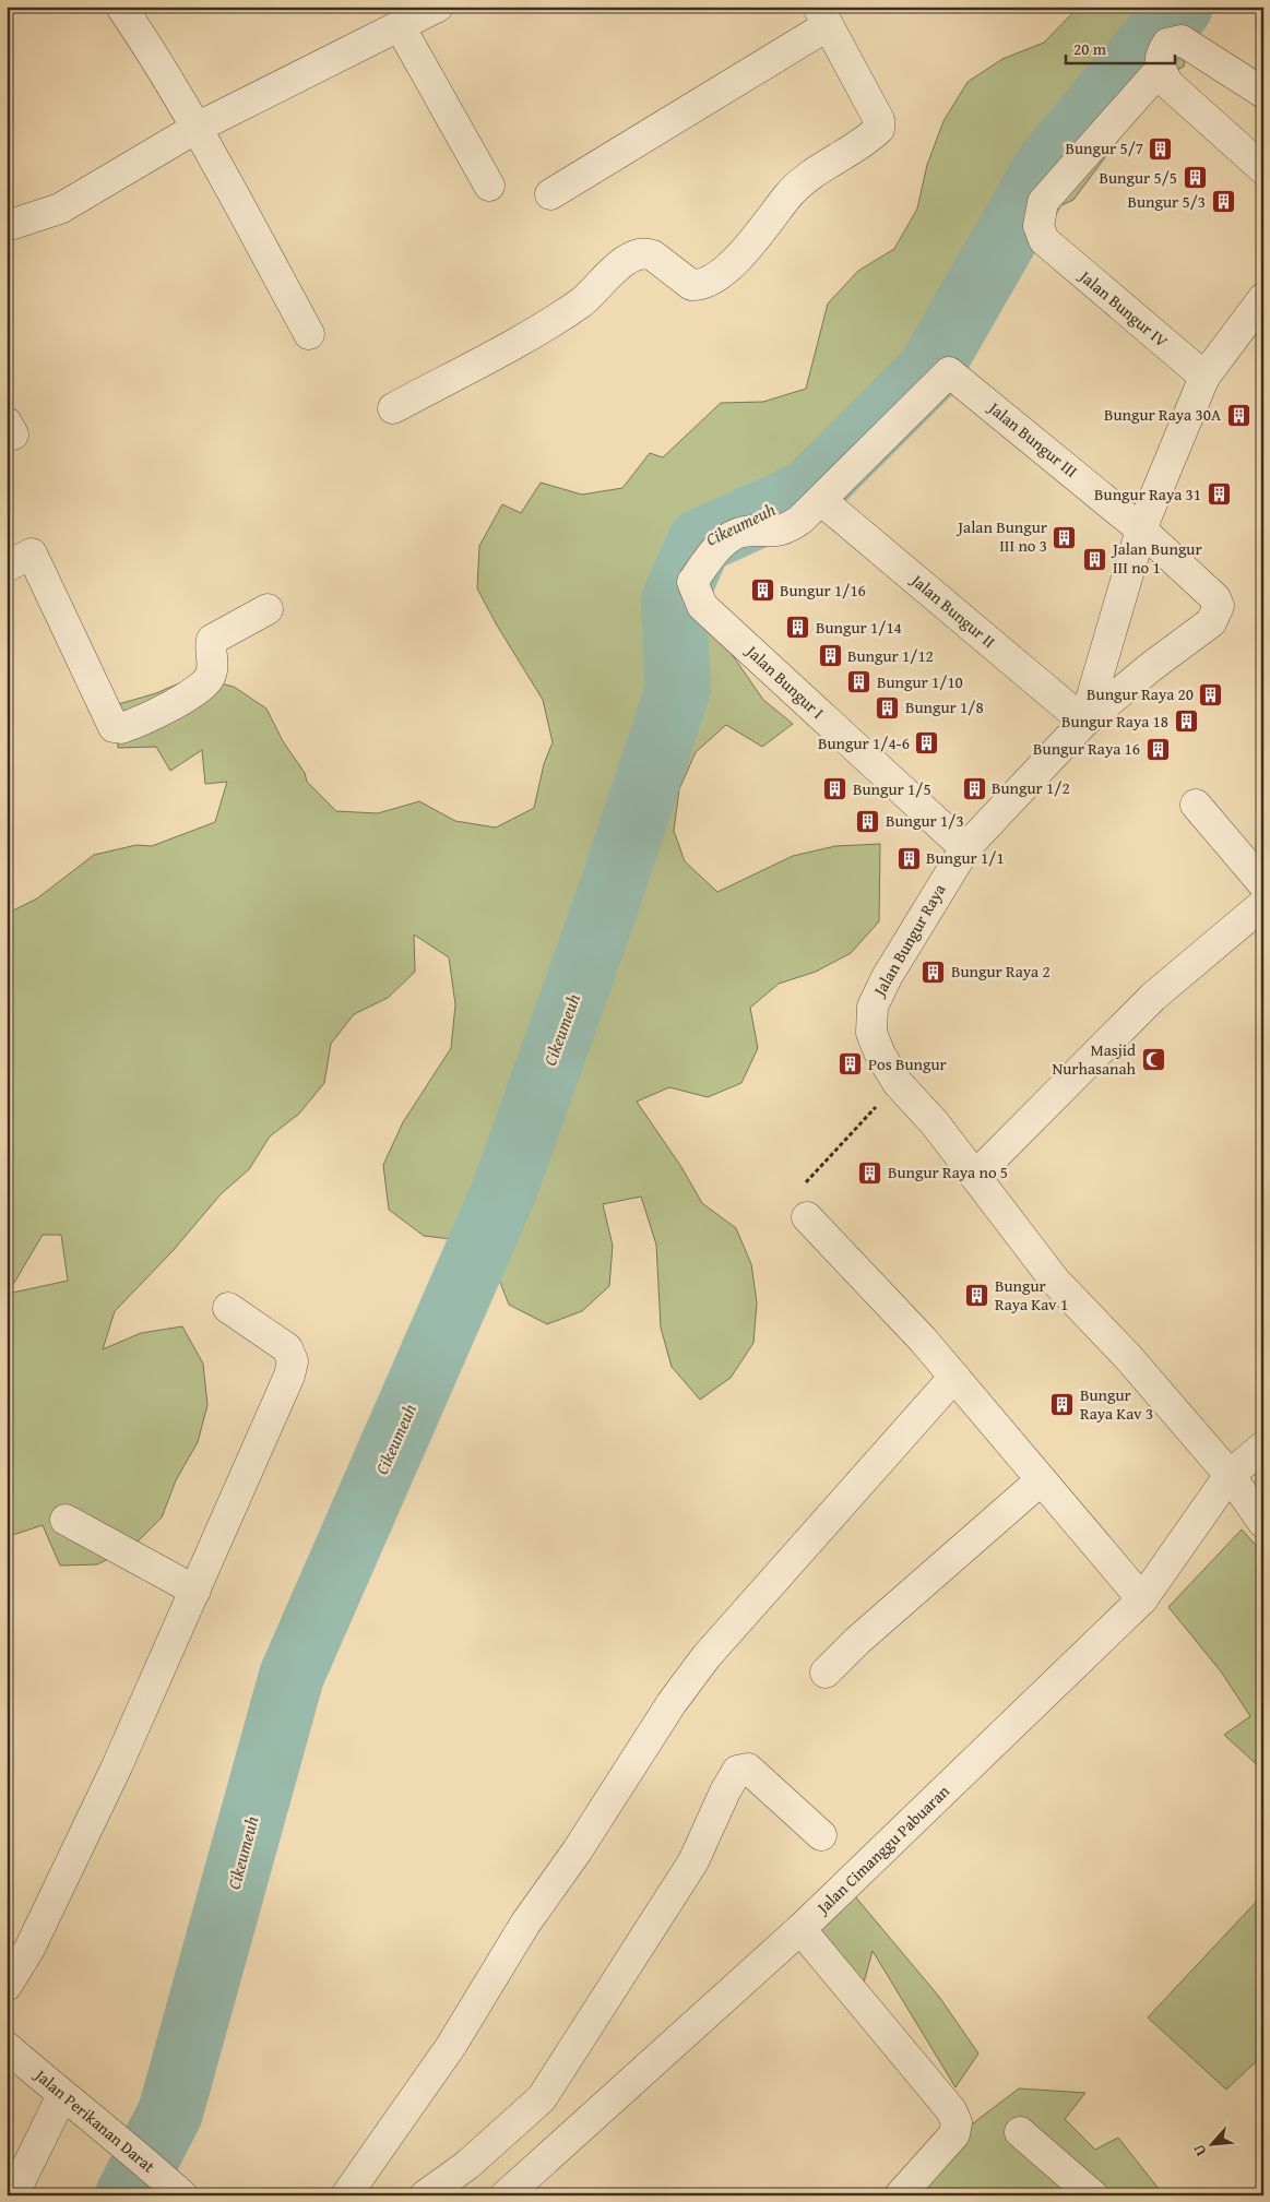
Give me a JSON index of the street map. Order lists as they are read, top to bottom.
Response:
{
  "streets": {
    "street": [
      "Jalan Bungur IV",
      "Jalan Bungur III",
      "Jalan Bungur II",
      "Jalan Bungur I",
      "Jalan Bungur Raya",
      "Jalan Cimanggu Pabuaran",
      "Jalan Perikanan Darat"
    ]
  },
  "crossings": [
    ["Jalan Bungur IV", "Jalan Bungur Raya"],
    ["Jalan Bungur III", "Jalan Bungur II"],
    ["Jalan Bungur III", "Jalan Bungur I"],
    ["Jalan Bungur III", "Jalan Bungur Raya"],
    ["Jalan Bungur II", "Jalan Bungur I"],
    ["Jalan Bungur II", "Jalan Bungur Raya"],
    ["Jalan Bungur I", "Jalan Bungur Raya"],
    ["Jalan Bungur Raya", "Jalan Cimanggu Pabuaran"]
  ],
  "water": ["Cikeumeuh"],
  "places": {
    "building": [
      "Bungur 5/7",
      "Bungur 5/5",
      "Bungur 5/3",
      "Bungur Raya 30A",
      "Bungur Raya 31",
      "Jalan Bungur III no 3",
      "Jalan Bungur III no 1",
      "Bungur 1/16",
      "Bungur 1/14",
      "Bungur 1/12",
      "Bungur 1/10",
      "Bungur Raya 20",
      "Bungur 1/8",
      "Bungur Raya 18",
      "Bungur 1/4-6",
      "Bungur Raya 16",
      "Bungur 1/2",
      "Bungur 1/5",
      "Bungur 1/3",
      "Bungur 1/1",
      "Bungur Raya 2",
      "Pos Bungur",
      "Bungur Raya no 5",
      "Bungur Raya Kav 1",
      "Bungur Raya Kav 3"
    ],
    "mosque": ["Masjid Nurhasanah"]
  },
  "scale_bar": "20 m",
  "north": "bottom left"
}
